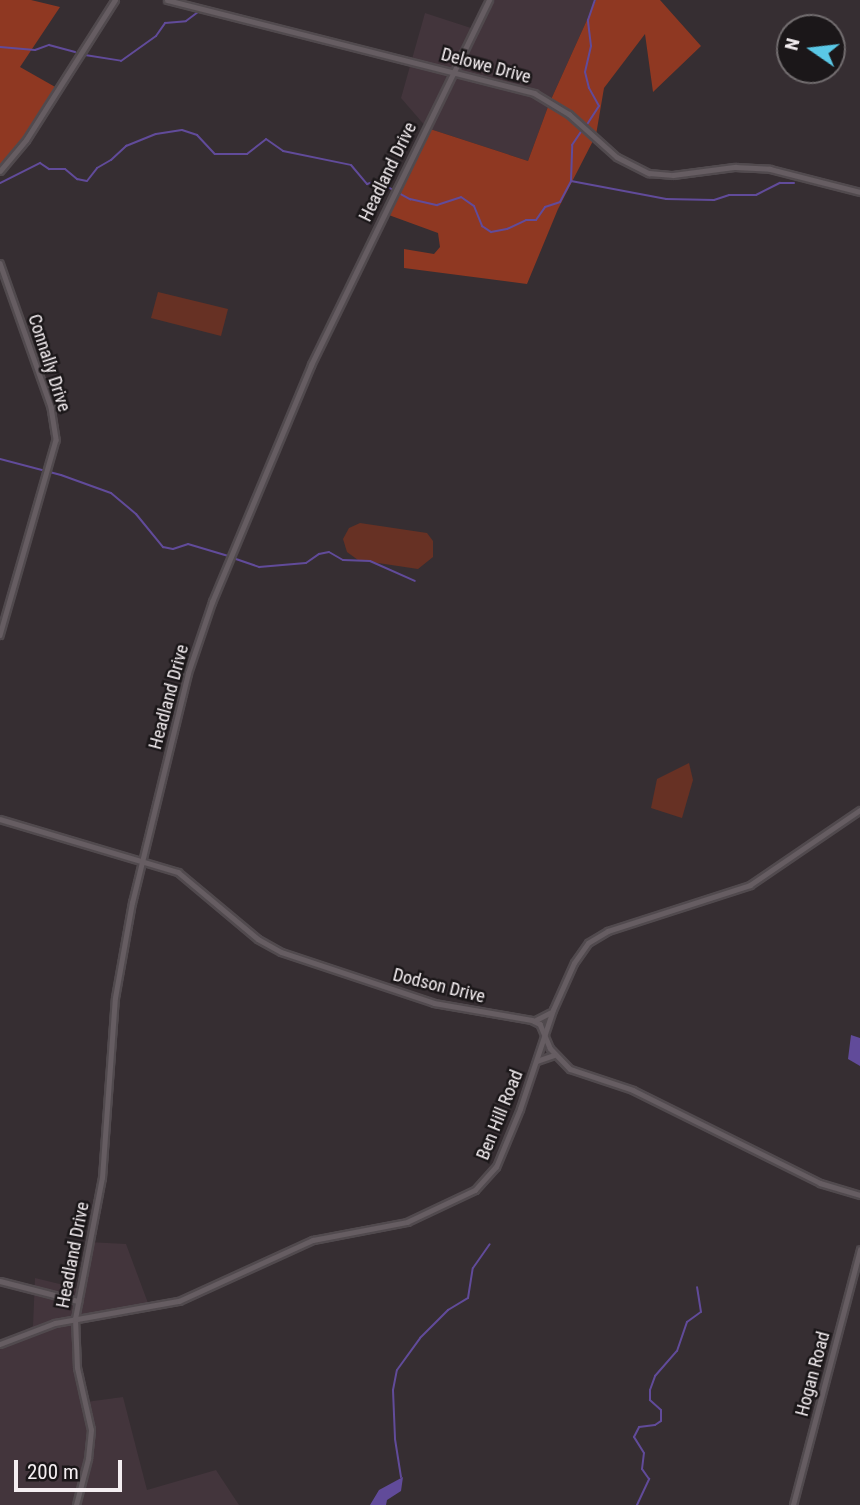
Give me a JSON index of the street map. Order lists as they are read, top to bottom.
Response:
{
  "streets": {
    "street": [
      "Delowe Drive",
      "Headland Drive",
      "Connally Drive",
      "Dodson Drive",
      "Ben Hill Road",
      "Hogan Road"
    ]
  },
  "crossings": [
    ["Delowe Drive", "Headland Drive"],
    ["Headland Drive", "Dodson Drive"],
    ["Headland Drive", "Ben Hill Road"]
  ],
  "scale_bar": "200 m",
  "north": "left"
}
